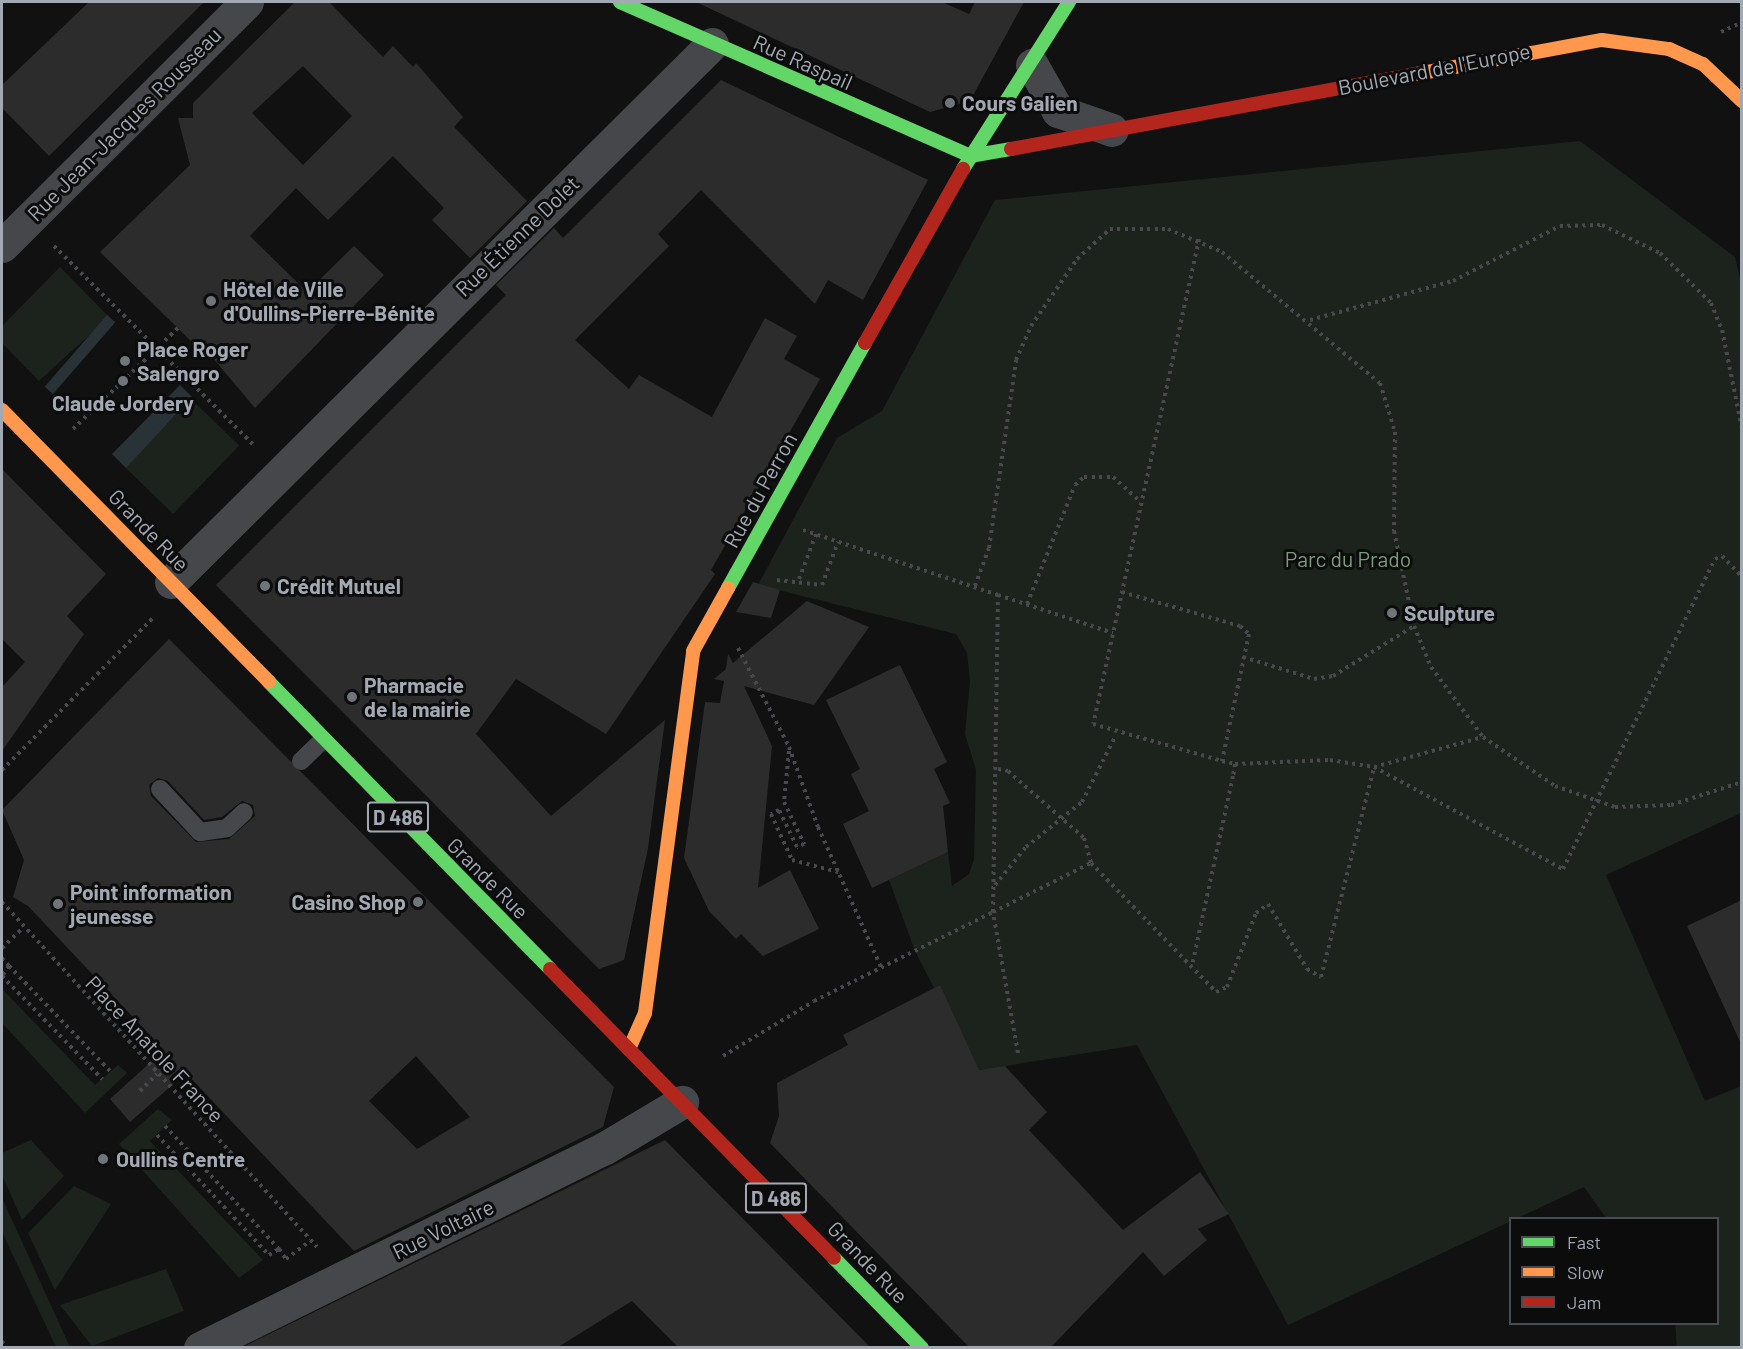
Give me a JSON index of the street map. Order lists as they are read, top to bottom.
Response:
{
  "streets": {
    "street": [
      "Rue Raspail",
      "Boulevard de l'Europe",
      "Rue Jean-Jacques Rousseau",
      "Rue Étienne Dolet",
      "Rue du Perron",
      "Grande Rue",
      "D 486",
      "Rue Voltaire"
    ],
    "path": ["Place Anatole France"]
  },
  "crossings": [
    ["Rue Raspail", "Boulevard de l'Europe"],
    ["Rue Raspail", "Rue Étienne Dolet"],
    ["Rue Raspail", "Rue du Perron"],
    ["Boulevard de l'Europe", "Rue du Perron"],
    ["Rue Étienne Dolet", "Grande Rue"],
    ["Rue du Perron", "Grande Rue"],
    ["Grande Rue", "Rue Voltaire"]
  ],
  "parks": ["Parc du Prado"],
  "places": [
    "Cours Galien",
    "Hôtel de Ville d'Oullins-Pierre-Bénite",
    "Place Roger Salengro",
    "Claude Jordery",
    "Crédit Mutuel",
    "Sculpture",
    "Pharmacie de la mairie",
    "Casino Shop",
    "Point information jeunesse",
    "Oullins Centre"
  ],
  "legend": ["Fast", "Slow", "Jam"]
}
